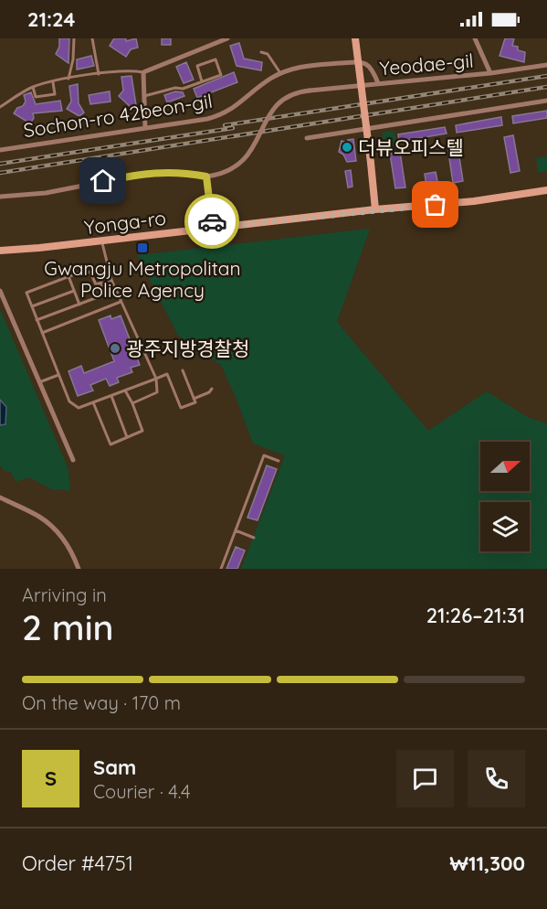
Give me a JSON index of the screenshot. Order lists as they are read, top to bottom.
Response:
{
  "streets": {
    "street": ["Yeodae-gil", "Sochon-ro 42beon-gil", "Yonga-ro"]
  },
  "crossings": [
    ["Yeodae-gil", "Sochon-ro 42beon-gil"]
  ],
  "places": {
    "other": ["더뷰오피스텔", "광주지방경찰청"],
    "transit": ["Gwangju Metropolitan Police Agency"]
  },
  "north": "right",
  "page": {
    "status": "21:24",
    "heading": ["2 min", "Arriving in", "21:26–21:31"],
    "panel": [
      "Sam",
      "Courier · 4.4",
      "Order #4751",
      "₩11,300"
    ],
    "bar": "On the way · 170 m",
    "round": "S"
  }
}
